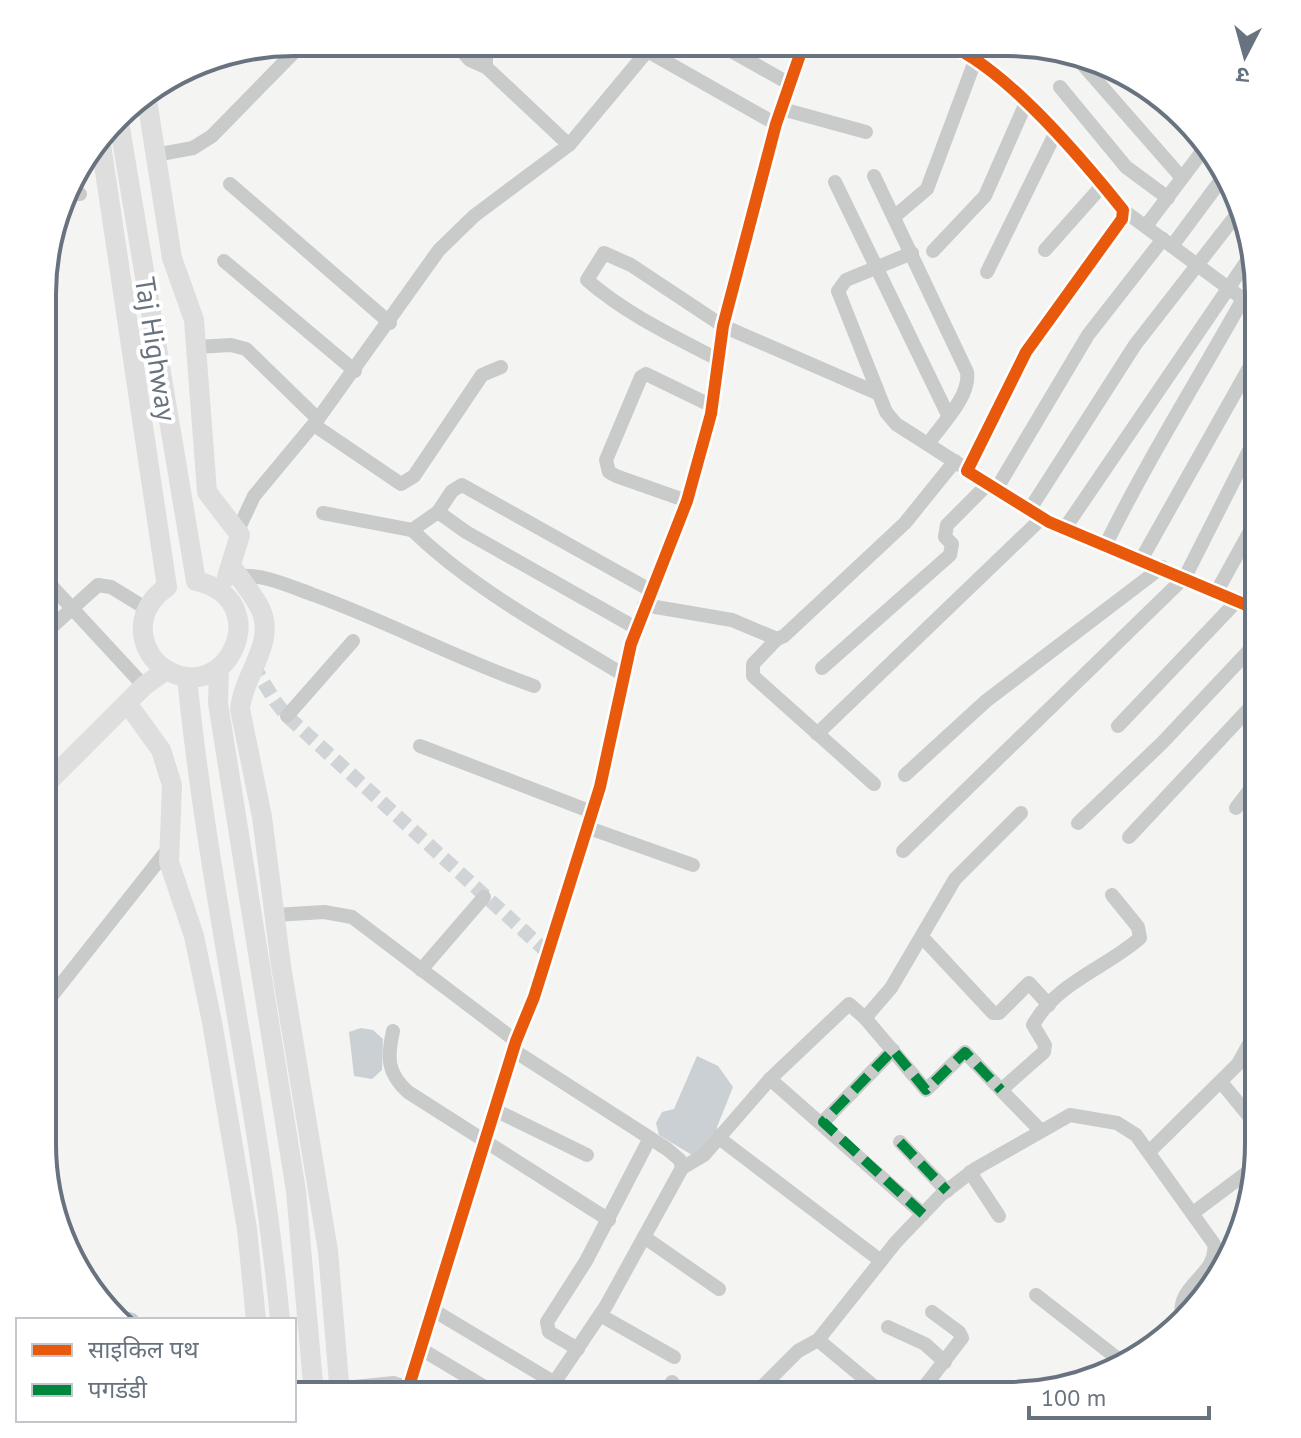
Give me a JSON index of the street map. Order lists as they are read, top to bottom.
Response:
{
  "streets": {
    "main road": ["Taj Highway"]
  },
  "legend": ["साइकिल पथ", "पगडंडी"],
  "scale_bar": "100 m",
  "north": "bottom"
}
